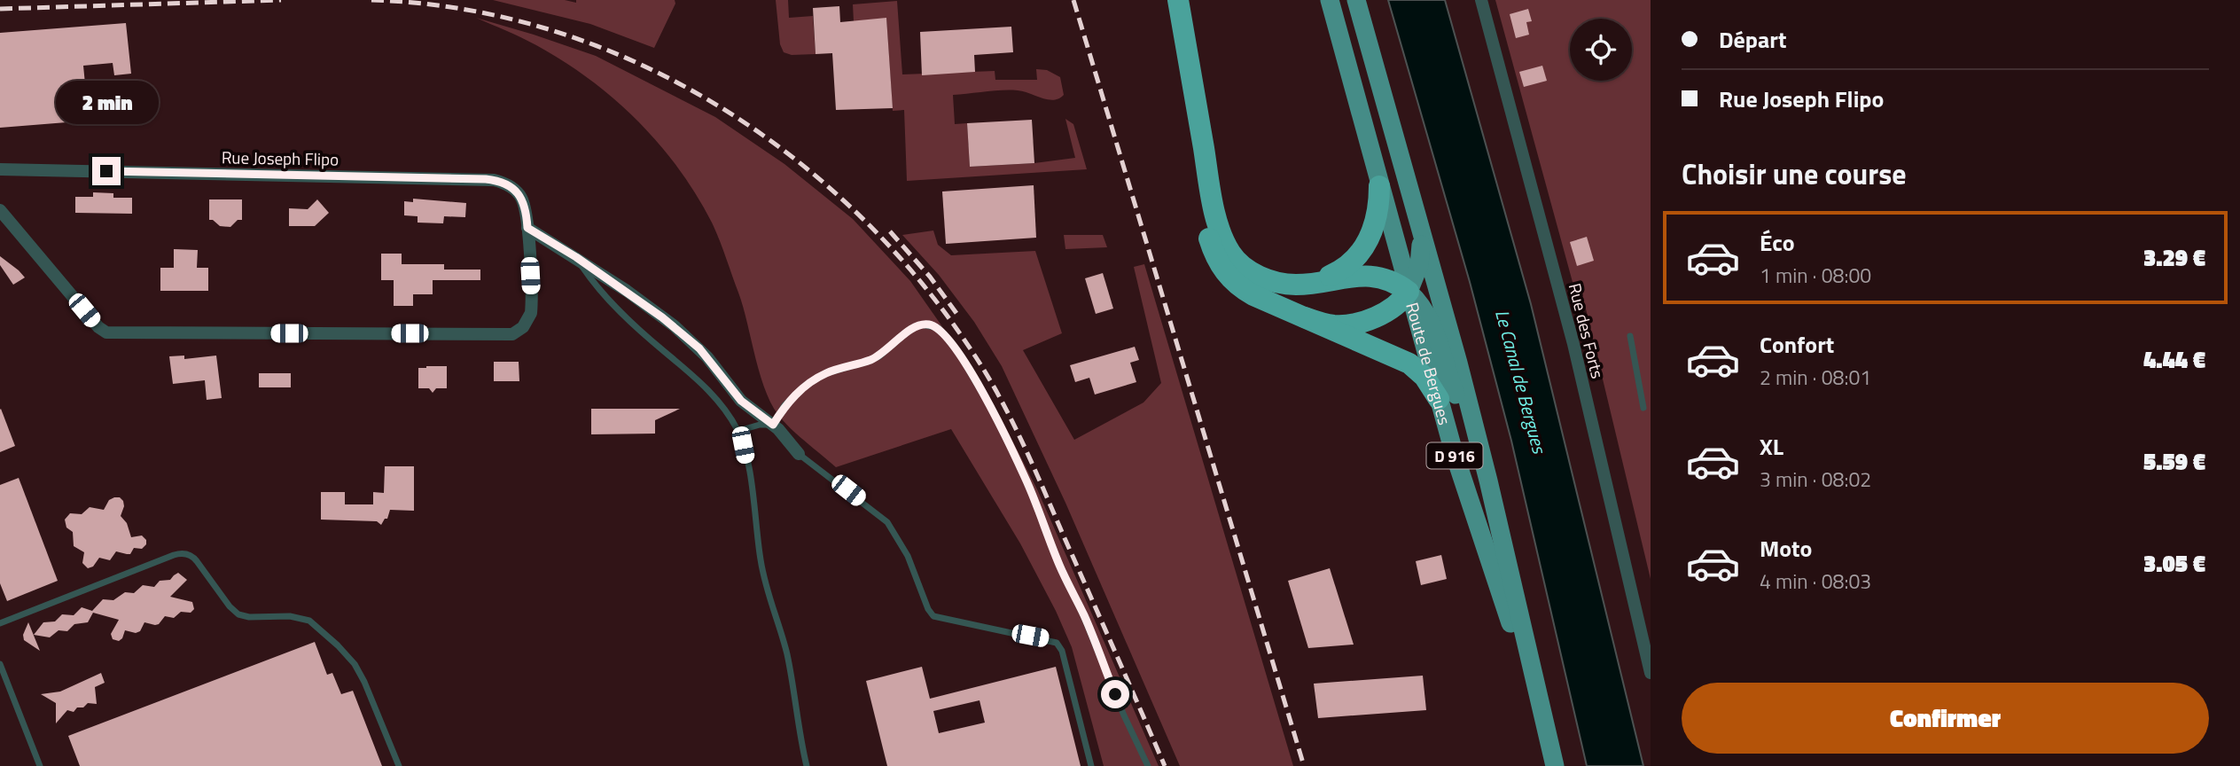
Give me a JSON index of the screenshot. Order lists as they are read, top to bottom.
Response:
{
  "streets": {
    "main road": ["Route de Bergues", "D 916"],
    "street": ["Rue Joseph Flipo", "Rue des Forts"]
  },
  "water": ["Le Canal de Bergues"],
  "page": {
    "banner": ["Départ", "Rue Joseph Flipo"],
    "bubble": "2 min",
    "heading": "Choisir une course",
    "list": [
      {
        "name": "Éco",
        "note": "1 min · 08:00",
        "value": "3.29 €"
      },
      {
        "name": "Confort",
        "note": "2 min · 08:01",
        "value": "4.44 €"
      },
      {
        "name": "XL",
        "note": "3 min · 08:02",
        "value": "5.59 €"
      },
      {
        "name": "Moto",
        "note": "4 min · 08:03",
        "value": "3.05 €"
      }
    ],
    "buttons": "Confirmer"
  }
}
